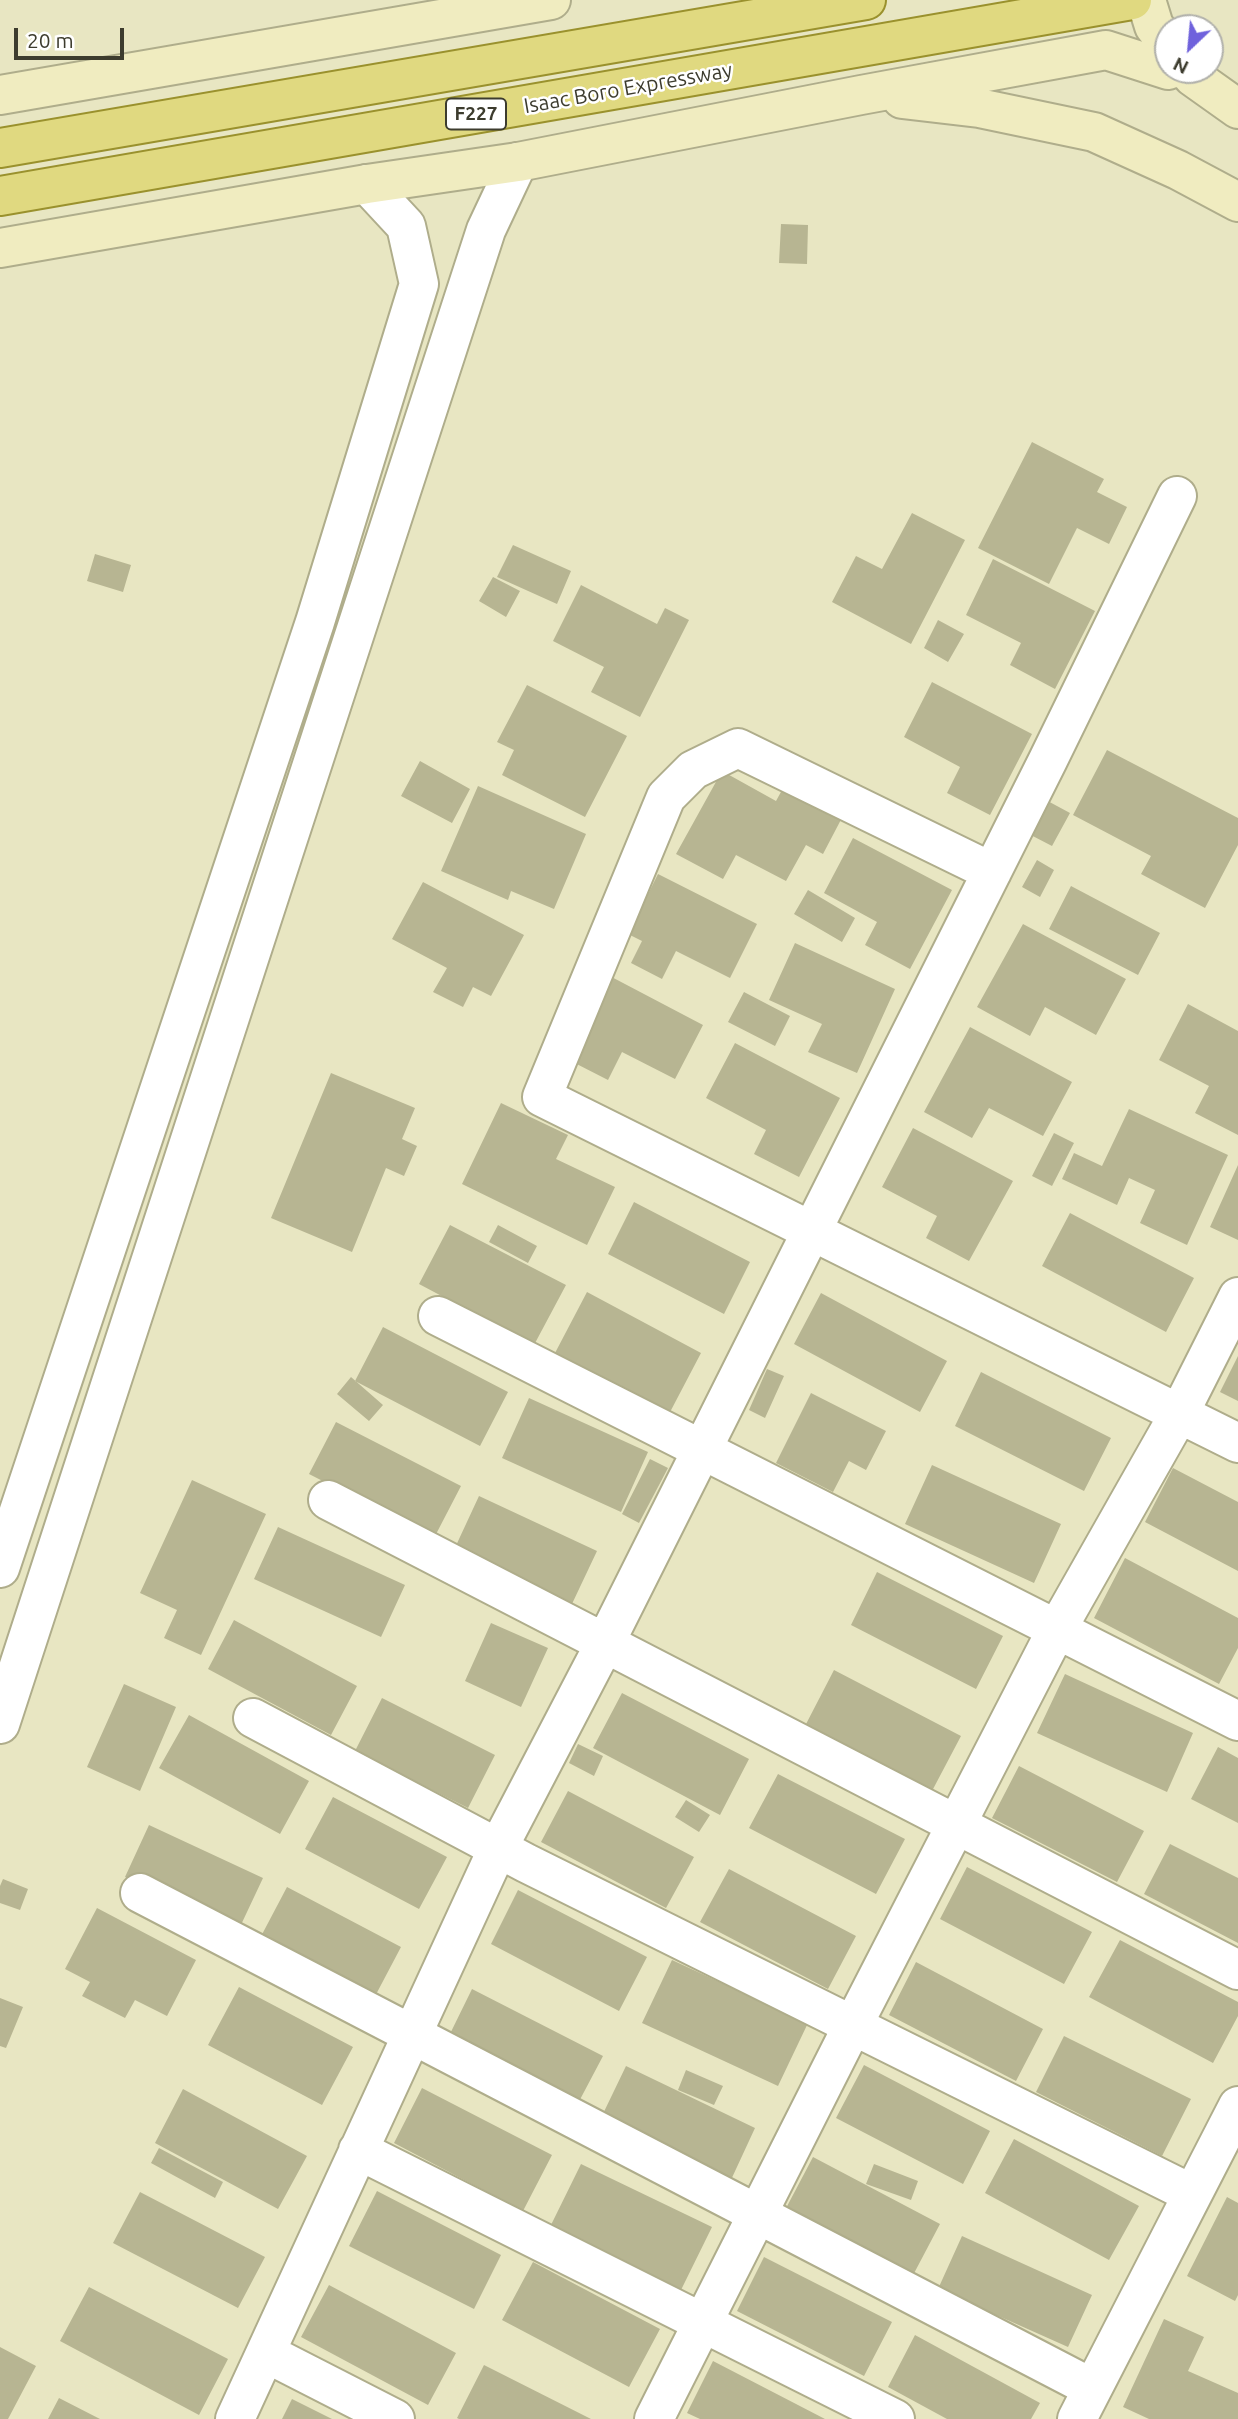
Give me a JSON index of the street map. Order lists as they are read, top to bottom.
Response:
{
  "streets": {
    "main road": ["Isaac Boro Expressway", "F227"]
  },
  "scale_bar": "20 m",
  "north": "bottom left"
}
